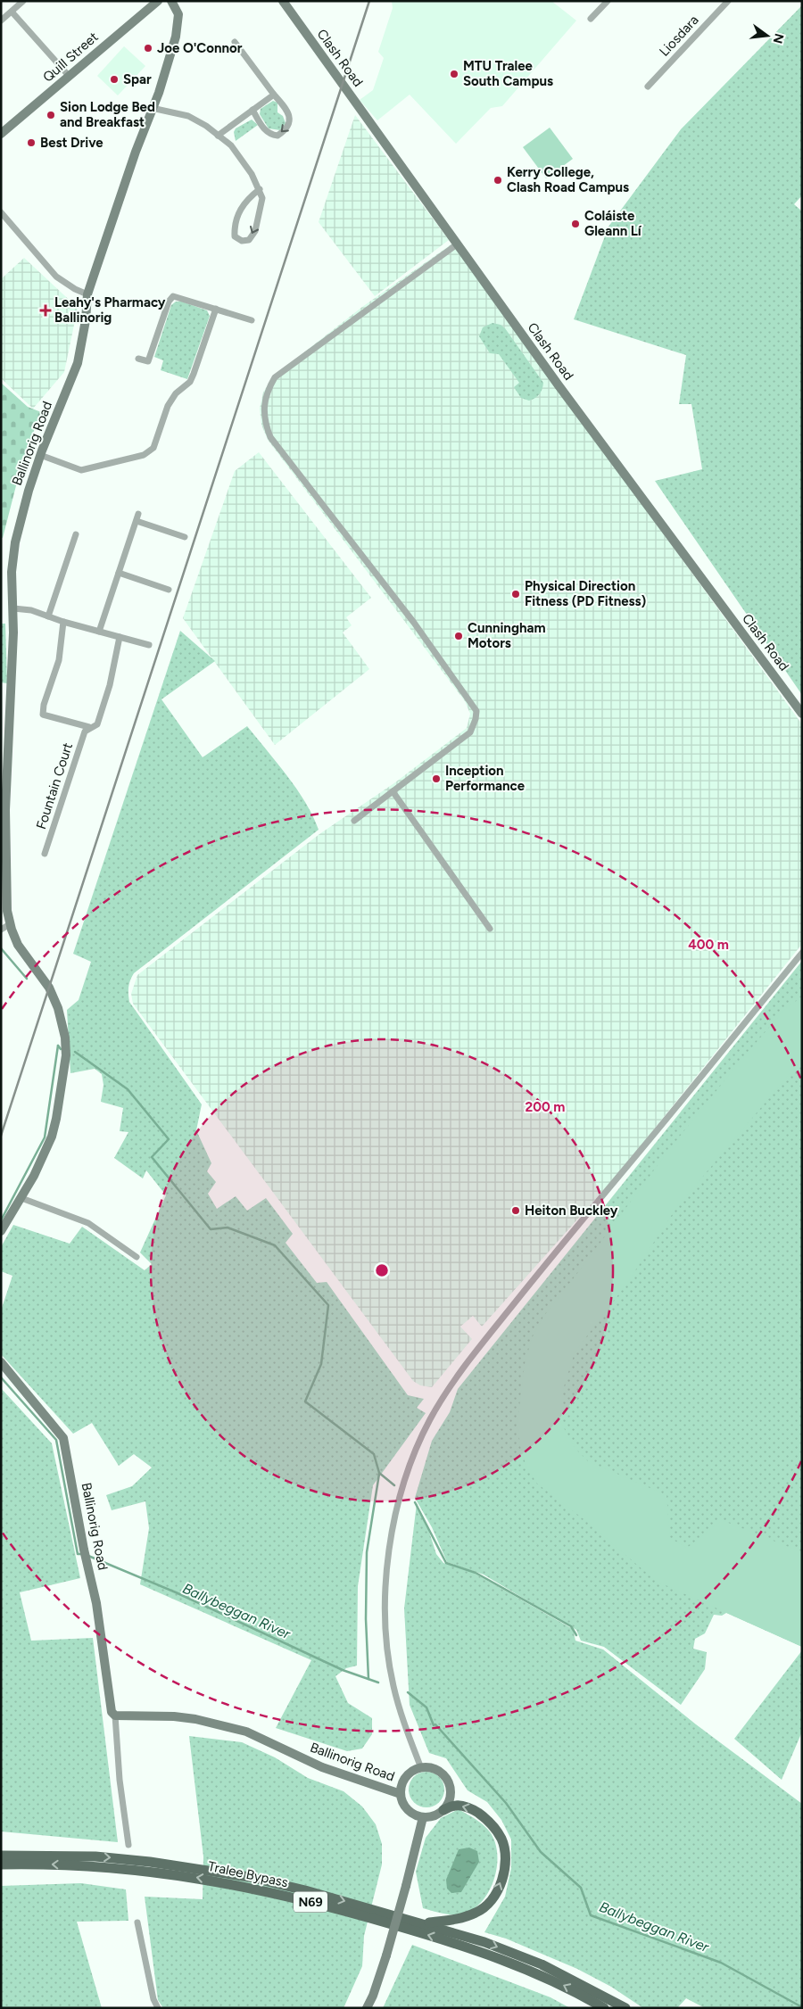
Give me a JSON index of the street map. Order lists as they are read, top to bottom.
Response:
{
  "streets": {
    "main road": ["Tralee Bypass", "N69"],
    "street": [
      "Liosdara",
      "Quill Street",
      "Clash Road",
      "Ballinorig Road",
      "Fountain Court"
    ]
  },
  "crossings": [
    ["Tralee Bypass", "N69"]
  ],
  "water": ["Ballybeggan River"],
  "places": {
    "other": [
      "Joe O'Connor",
      "MTU Tralee South Campus",
      "Spar",
      "Sion Lodge Bed and Breakfast",
      "Best Drive",
      "Kerry College, Clash Road Campus",
      "Coláiste Gleann Lí",
      "Physical Direction Fitness (PD Fitness)",
      "Cunningham Motors",
      "Inception Performance",
      "Heiton Buckley"
    ],
    "health": ["Leahy's Pharmacy Ballinorig"]
  },
  "north": "right",
  "rings": ["400 m", "200 m"]
}
